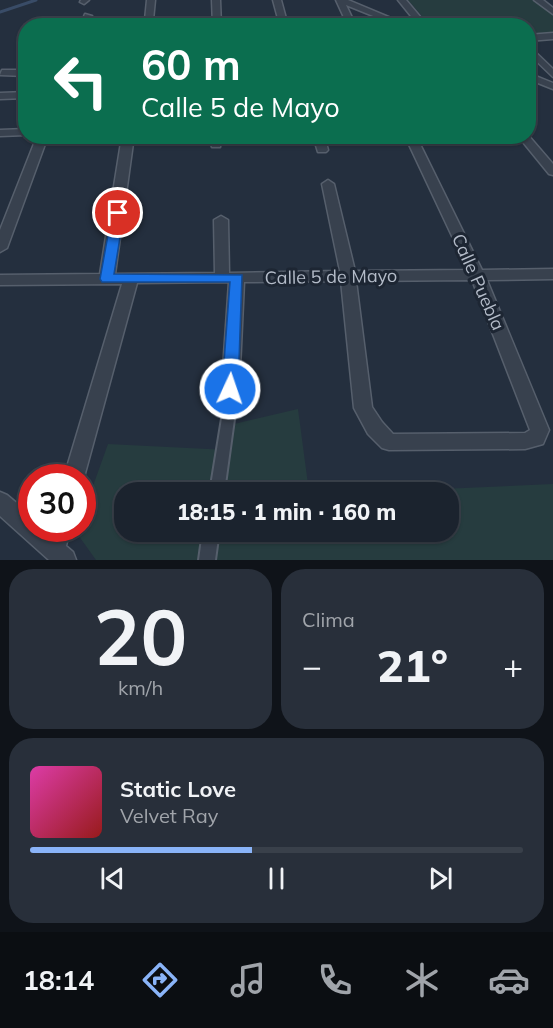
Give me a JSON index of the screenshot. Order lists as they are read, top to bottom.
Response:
{
  "streets": {
    "street": ["Calle 5 de Mayo", "Calle Puebla"]
  },
  "crossings": [
    ["Calle 5 de Mayo", "Calle Puebla"]
  ],
  "page": {
    "turn": ["60 m", "Calle 5 de Mayo"],
    "limit": "30",
    "trip": "18:15 · 1 min · 160 m",
    "tile": [
      ["20", "km/h"],
      "Clima"
    ],
    "heat": ["−", "21°", "+"],
    "song": ["Static Love", "Velvet Ray"],
    "tabs": "18:14"
  }
}
